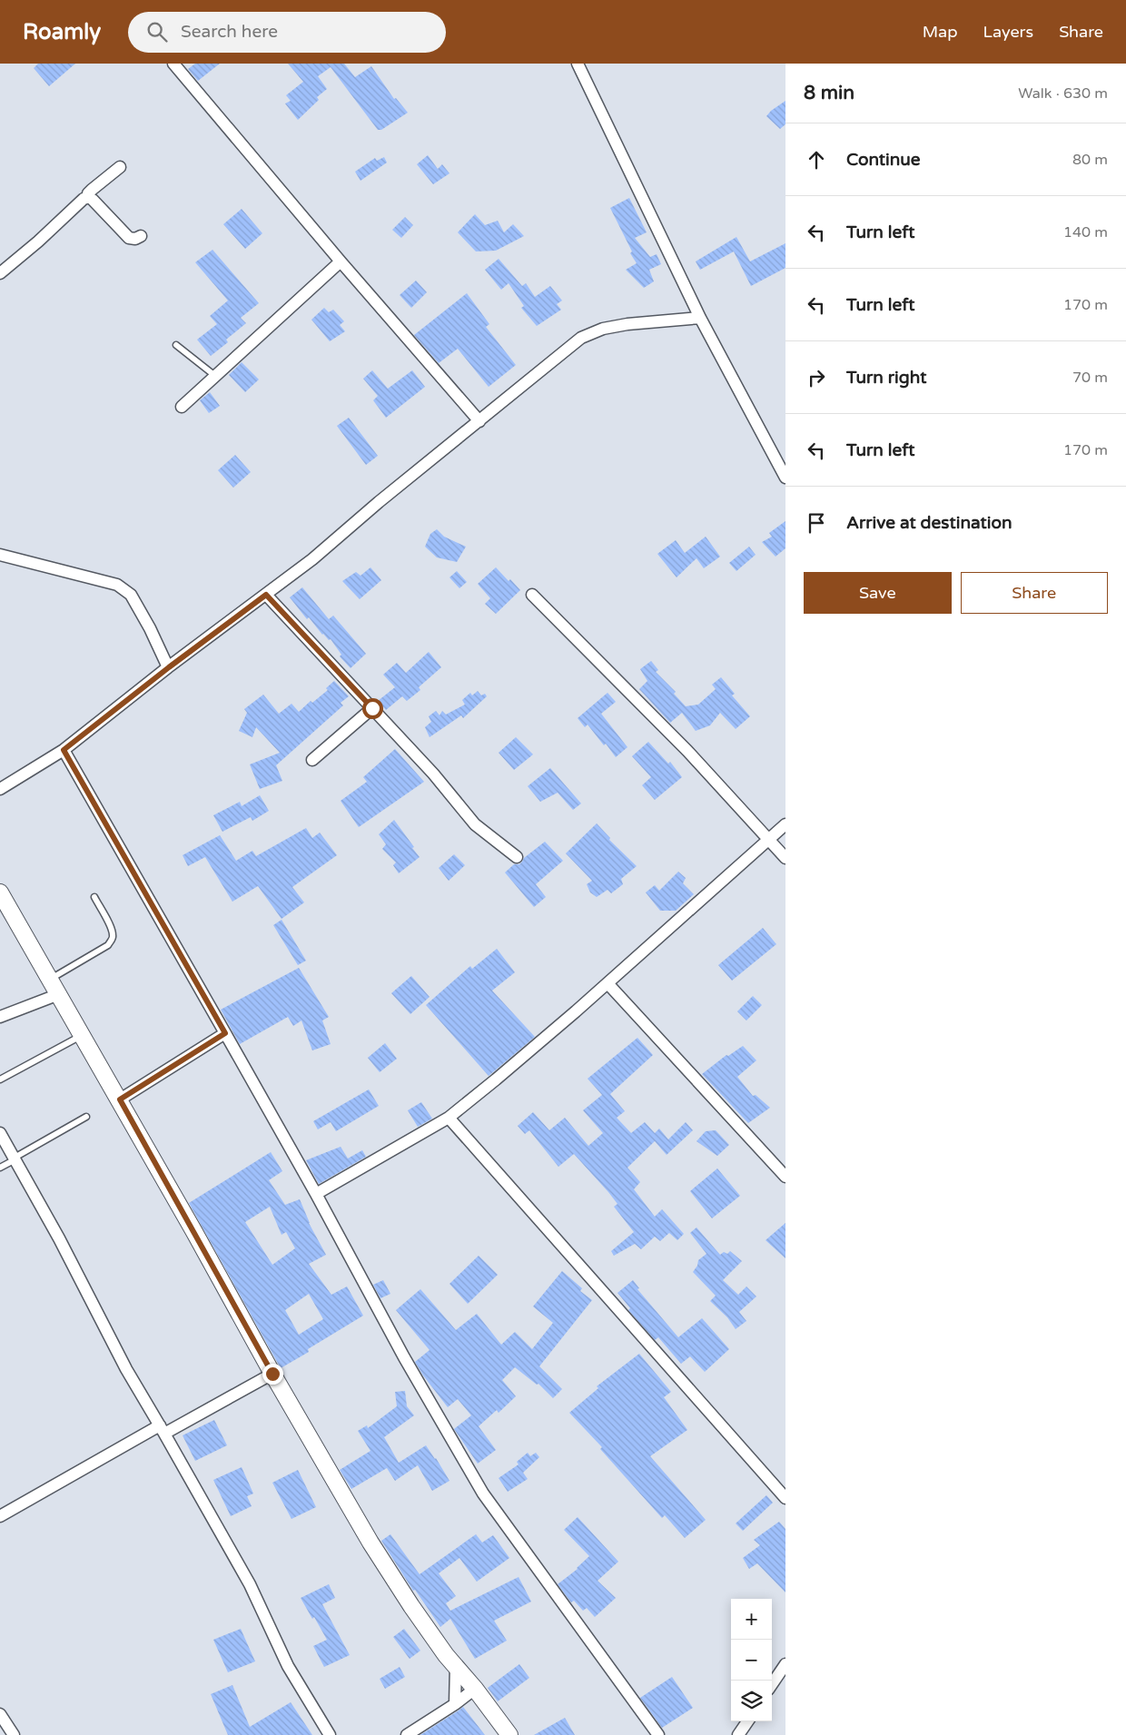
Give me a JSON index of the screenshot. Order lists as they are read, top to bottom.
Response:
{
  "page": {
    "header": "Roamly",
    "search": "Search here",
    "nav": ["Map", "Layers", "Share"],
    "heading": ["8 min", "Walk · 630 m"],
    "list": [
      ["Continue", "80 m"],
      ["Turn left", "140 m"],
      ["Turn left", "170 m"],
      ["Turn right", "70 m"],
      ["Turn left", "170 m"],
      "Arrive at destination"
    ],
    "buttons": ["Save", "Share"],
    "map_buttons": ["+", "−"]
  }
}
